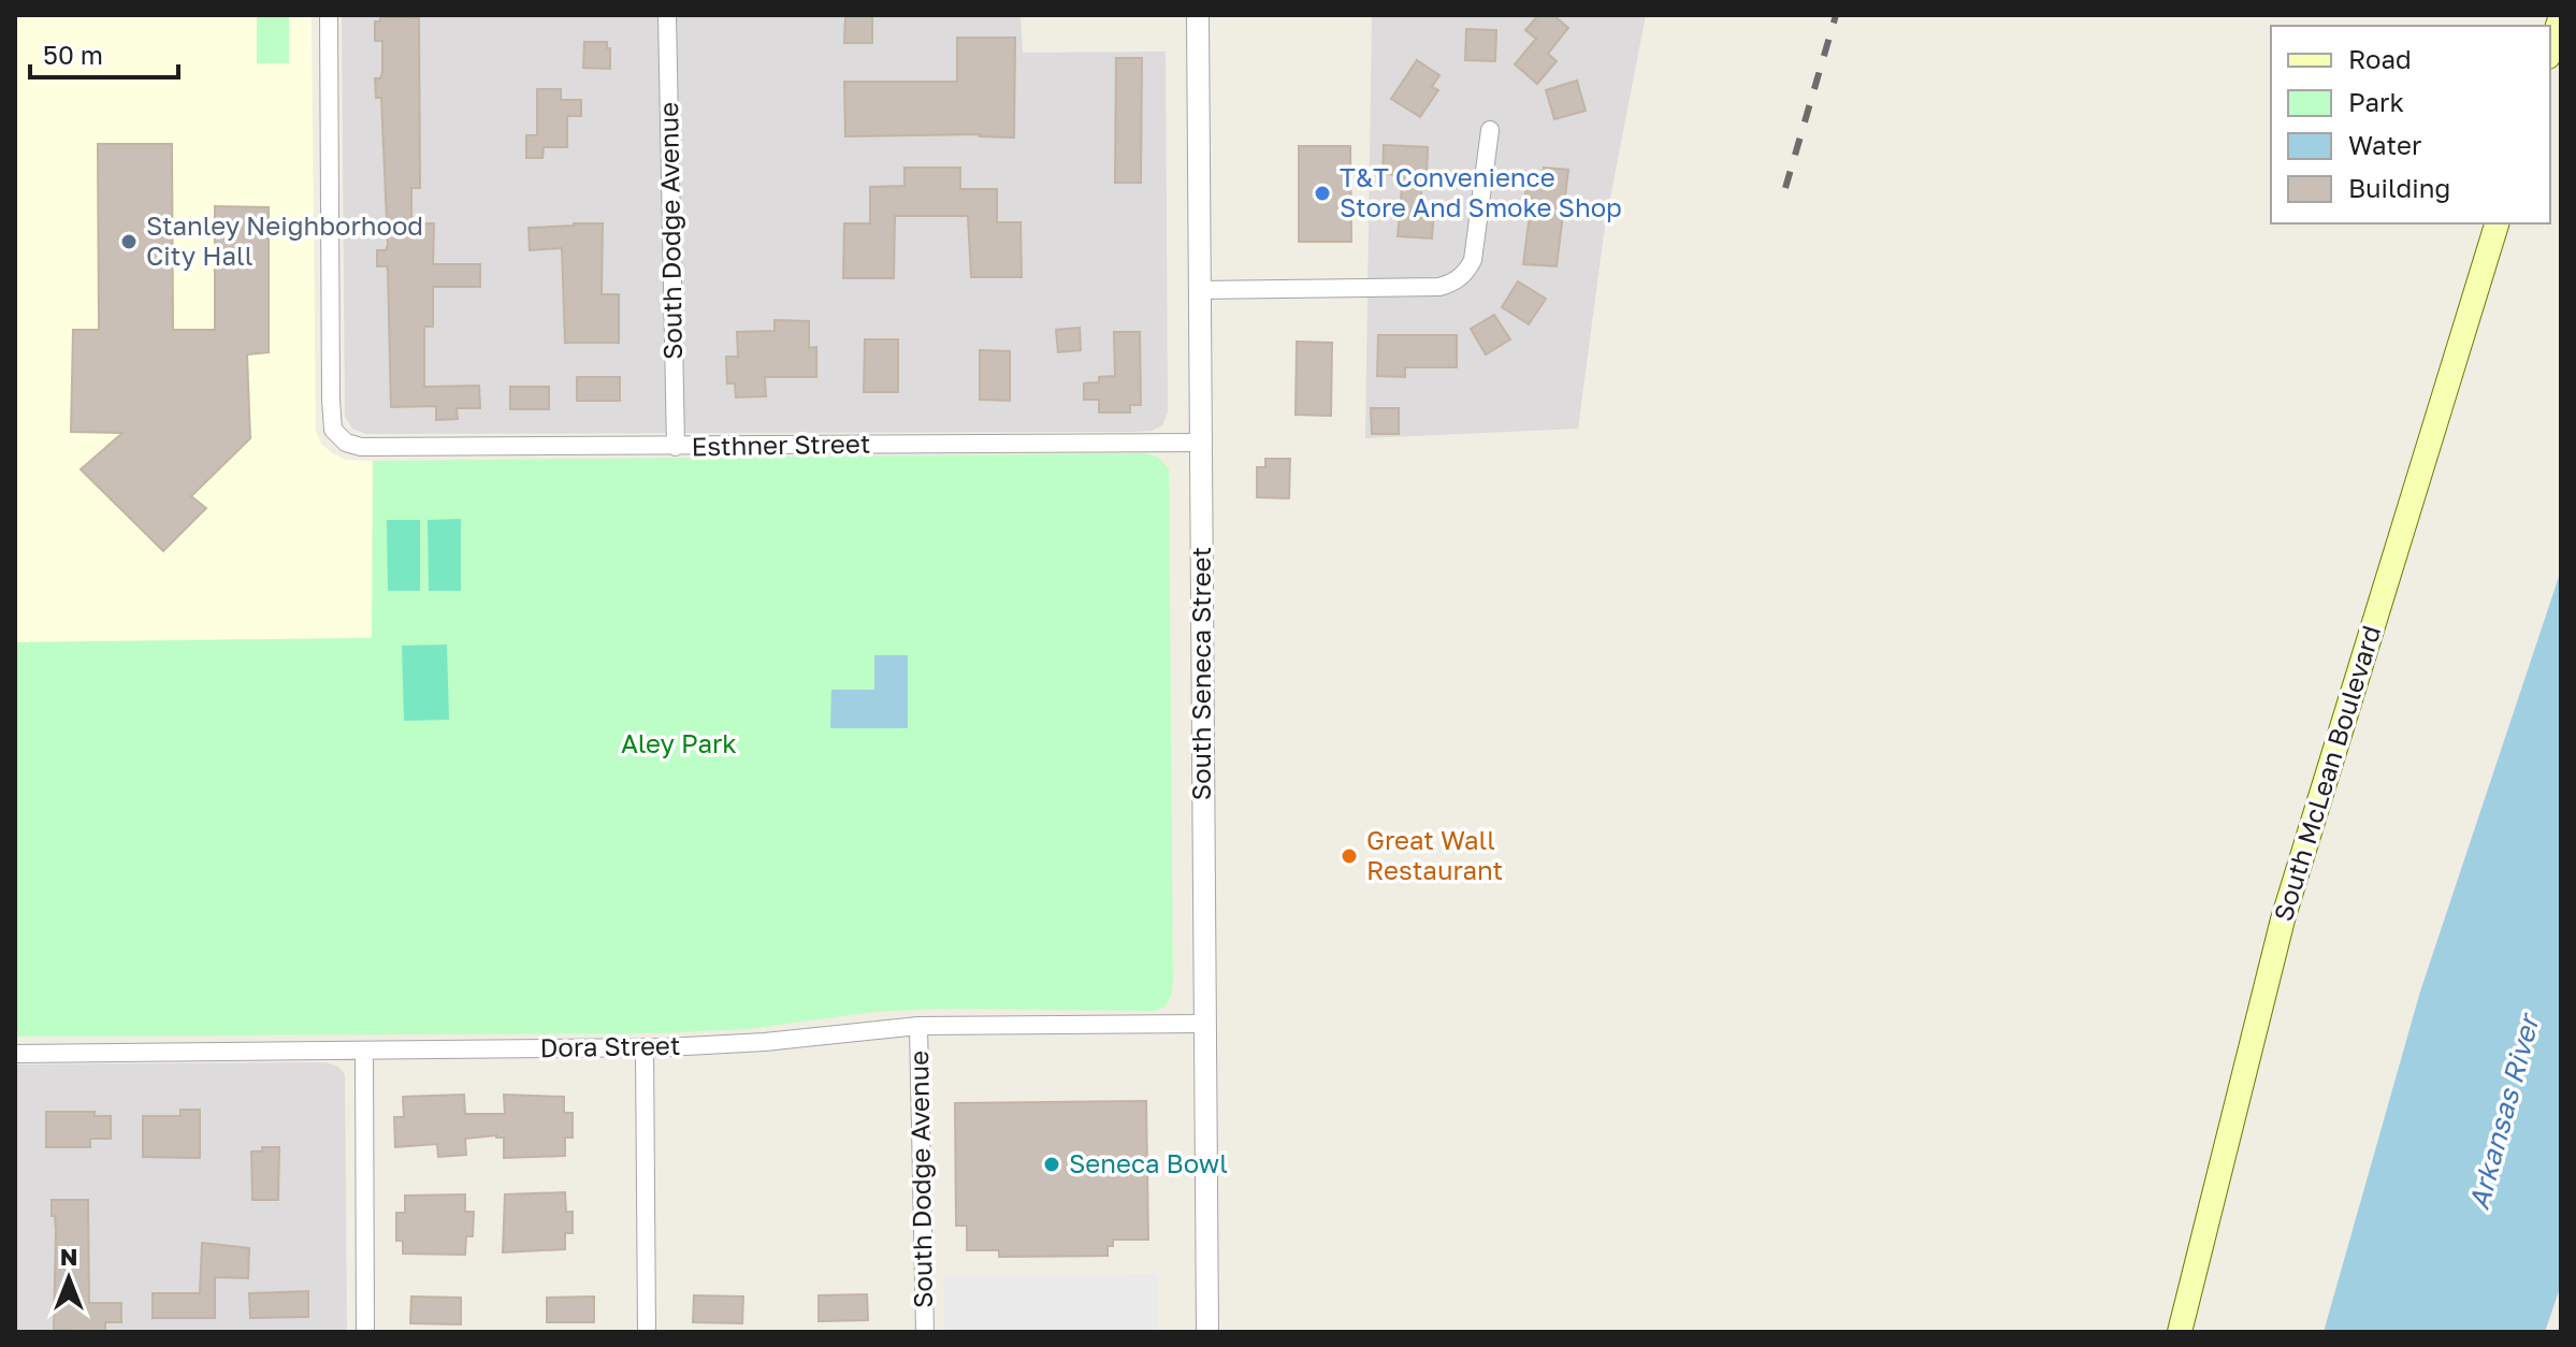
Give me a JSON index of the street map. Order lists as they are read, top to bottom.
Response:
{
  "streets": {
    "main road": ["South McLean Boulevard"],
    "street": [
      "South Dodge Avenue",
      "Esthner Street",
      "South Seneca Street",
      "Dora Street"
    ]
  },
  "crossings": [
    ["South Dodge Avenue", "Esthner Street"],
    ["South Dodge Avenue", "Dora Street"],
    ["Esthner Street", "South Seneca Street"],
    ["South Seneca Street", "Dora Street"]
  ],
  "water": ["Arkansas River"],
  "parks": ["Aley Park"],
  "places": [
    "T&T Convenience Store And Smoke Shop",
    "Stanley Neighborhood City Hall",
    "Great Wall Restaurant",
    "Seneca Bowl"
  ],
  "legend": [
    "Road",
    "Park",
    "Water",
    "Building"
  ],
  "scale_bar": "50 m",
  "north": "top"
}
